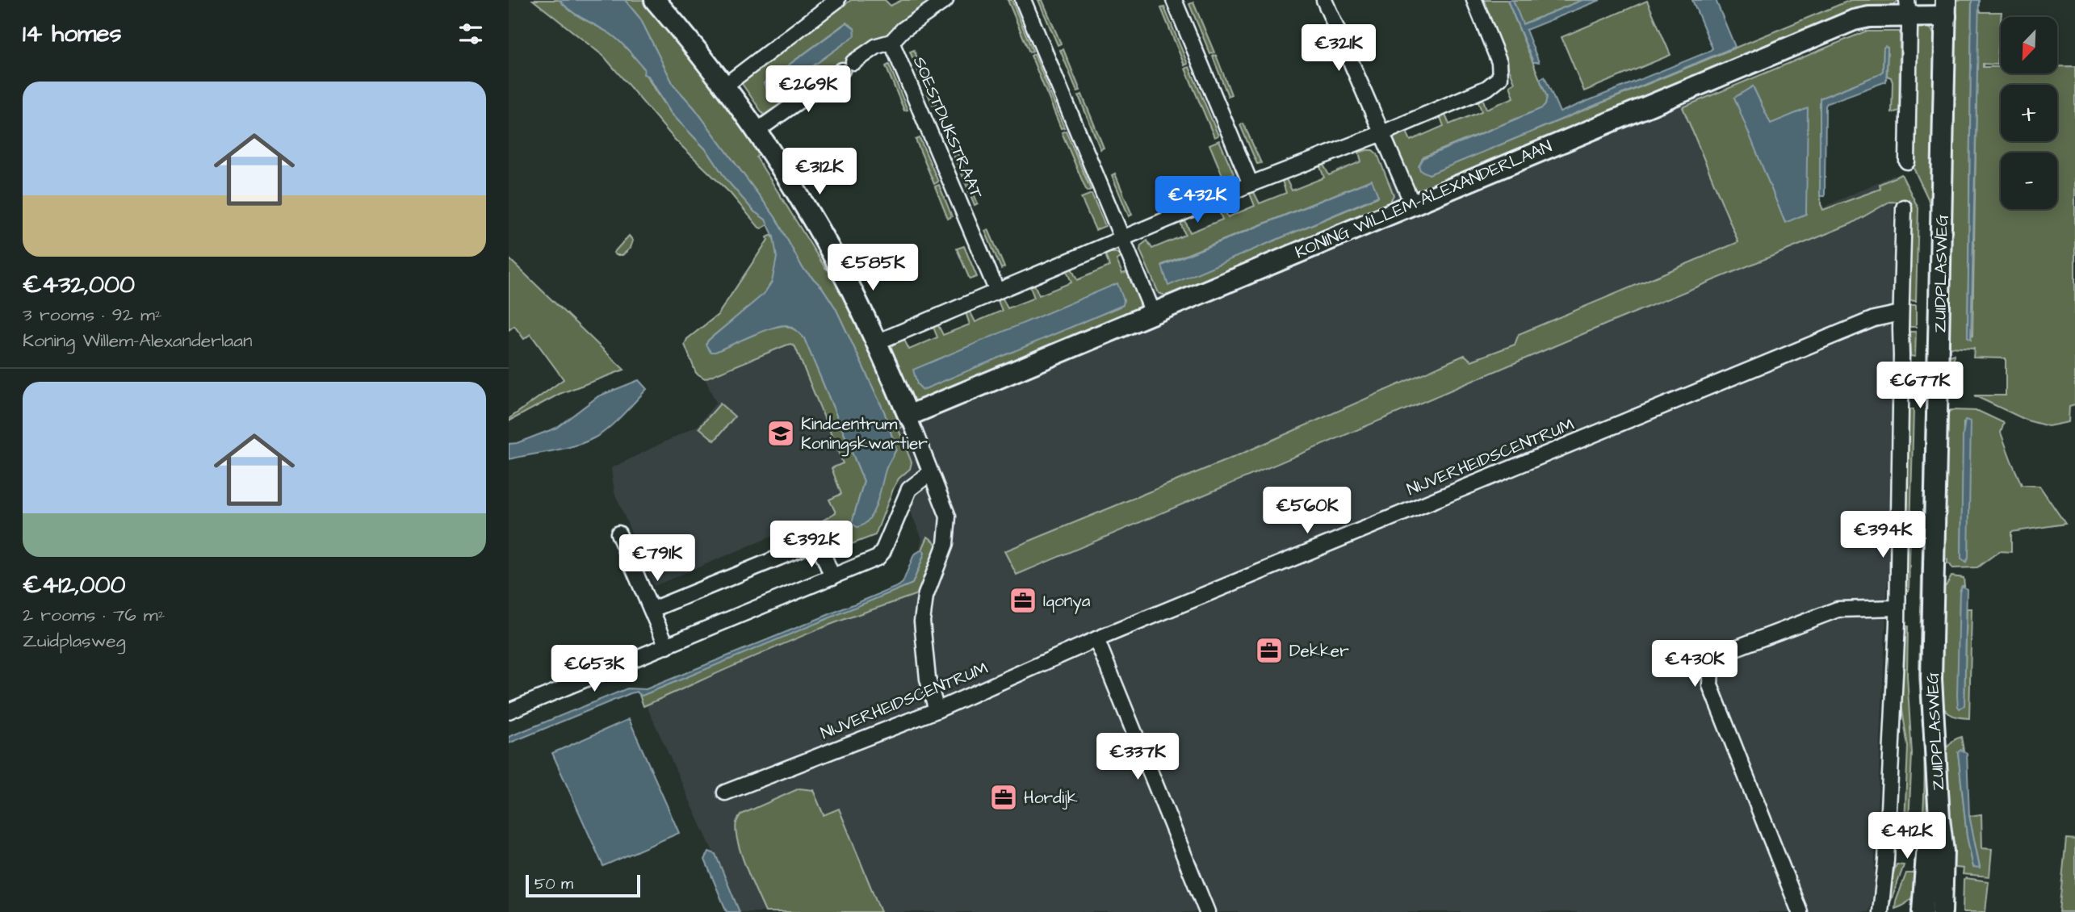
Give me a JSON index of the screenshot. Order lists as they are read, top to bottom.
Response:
{
  "streets": {
    "street": [
      "SOESTDIJKSTRAAT",
      "KONING WILLEM-ALEXANDERLAAN",
      "ZUIDPLASWEG",
      "NIJVERHEIDSCENTRUM"
    ]
  },
  "crossings": [
    ["KONING WILLEM-ALEXANDERLAAN", "ZUIDPLASWEG"]
  ],
  "places": {
    "school or university": ["Kindcentrum Koningskwartier"],
    "office": ["Iqonya", "Dekker", "Hordijk"]
  },
  "scale_bar": "50 m",
  "north": "bottom left",
  "page": {
    "heading": "14 homes",
    "map_buttons": ["+", "−"],
    "price": [
      "€321K",
      "€269K",
      "€312K",
      "€432K",
      "€585K",
      "€677K",
      "€560K",
      "€394K",
      "€392K",
      "€791K",
      "€430K",
      "€653K",
      "€337K",
      "€412K"
    ],
    "list": [
      {
        "name": "€432,000",
        "note": "3 rooms · 92 m² · Koning Willem-Alexanderlaan"
      },
      {
        "name": "€412,000",
        "note": "2 rooms · 76 m² · Zuidplasweg"
      }
    ],
    "scale": "50 m"
  }
}
